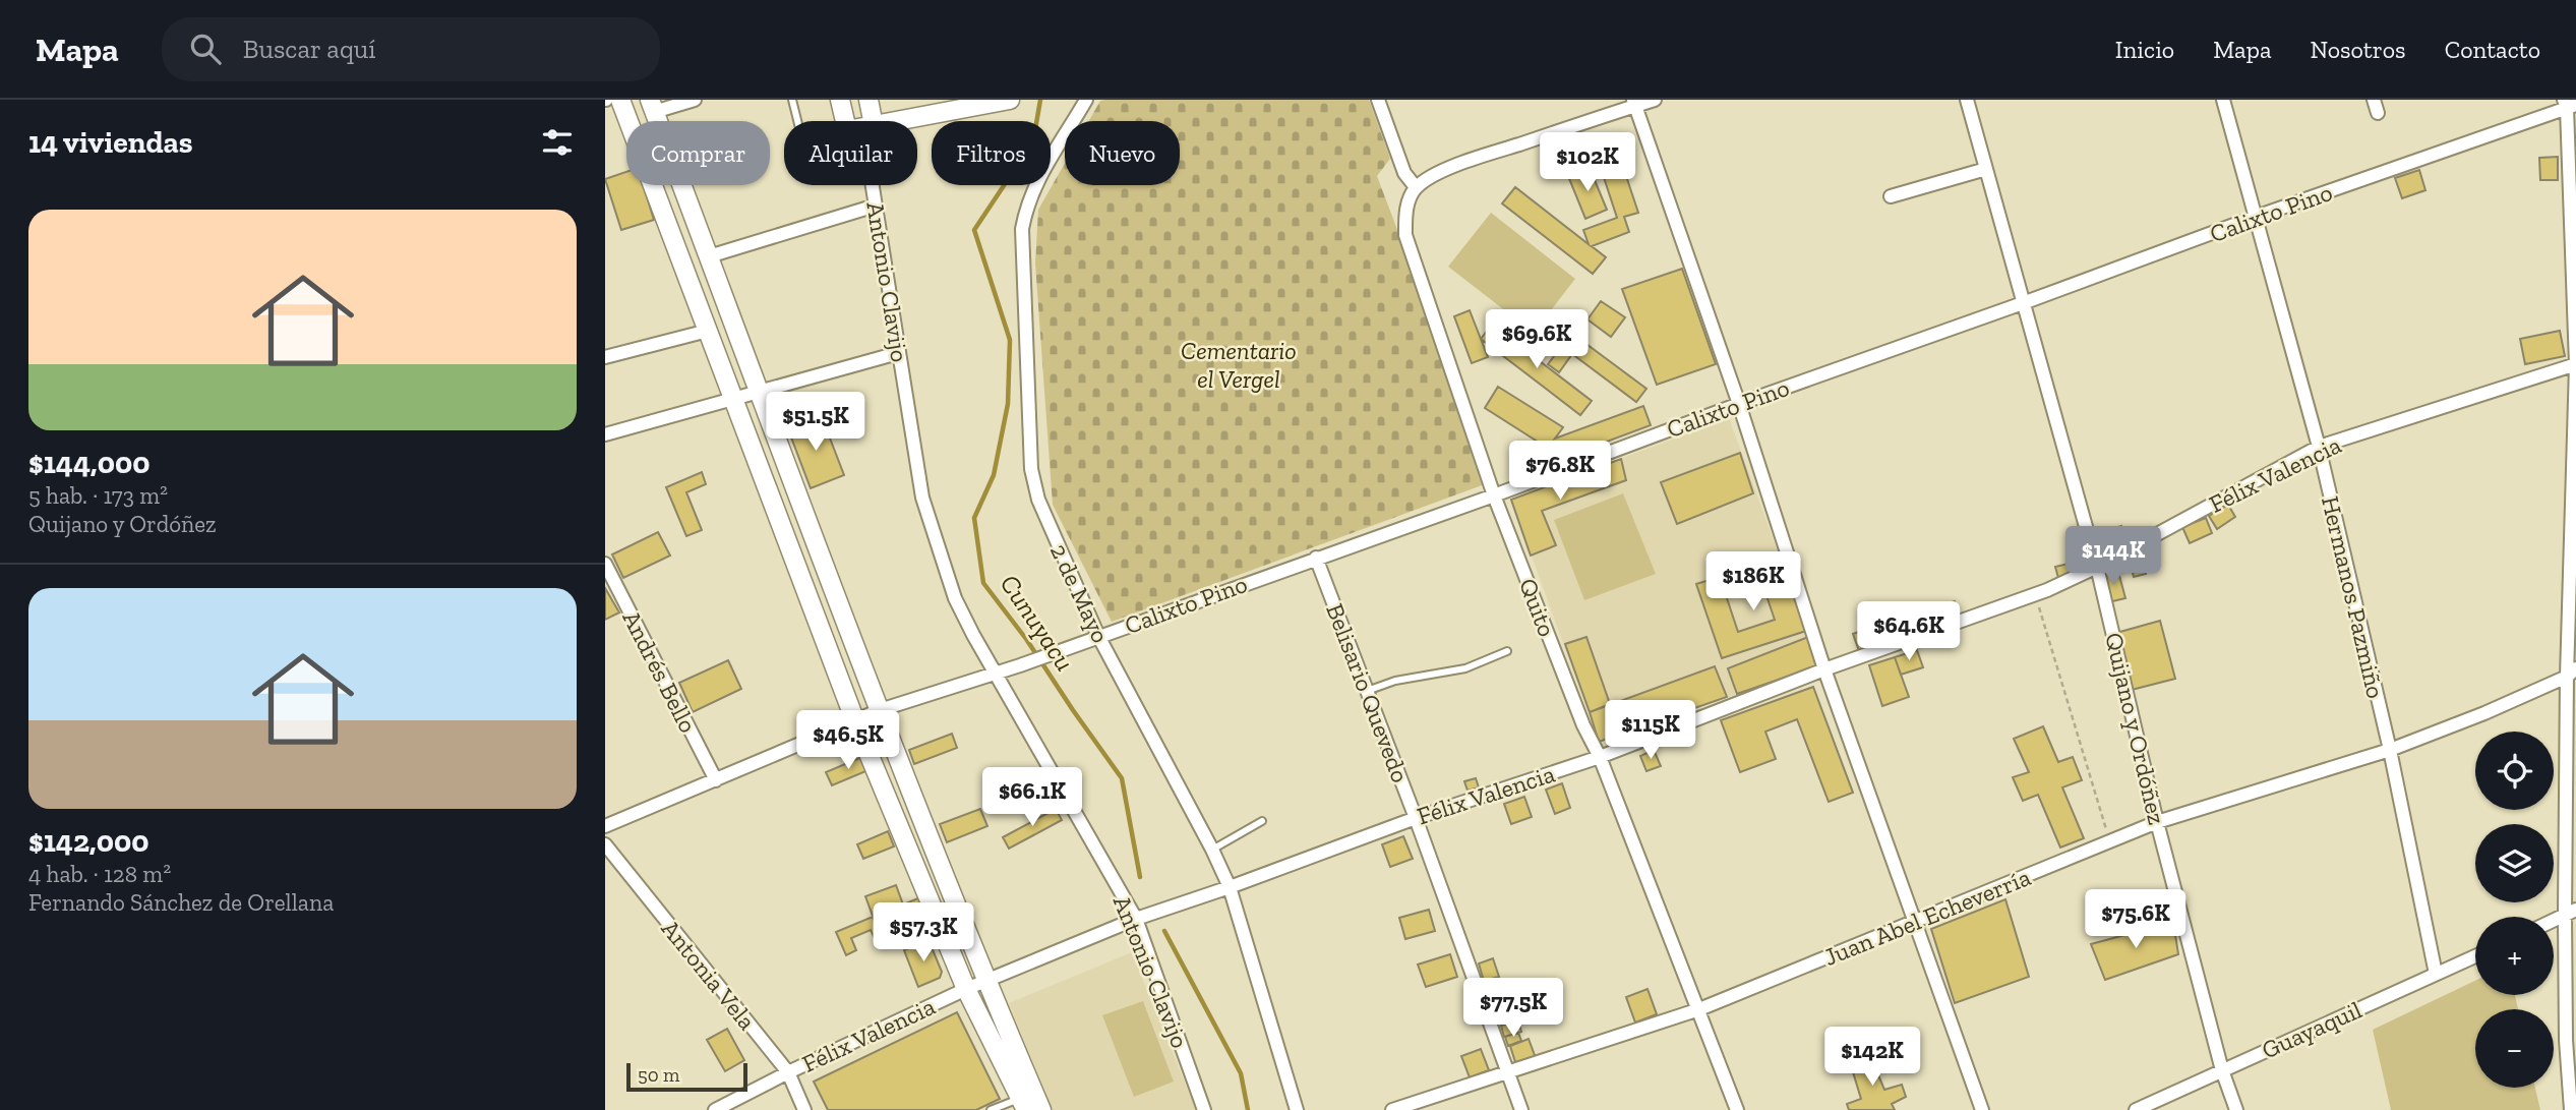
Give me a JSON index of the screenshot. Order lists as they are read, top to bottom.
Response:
{
  "streets": {
    "main road": ["Antonio Clavijo"],
    "street": [
      "Calixto Pino",
      "Félix Valencia",
      "2 de Mayo",
      "Hermanos Pazmiño",
      "Quito",
      "Andrés Bello",
      "Belisario Quevedo",
      "Quijano y Ordóñez",
      "Juan Abel Echeverría",
      "Antonia Vela",
      "Guayaquil"
    ]
  },
  "crossings": [
    ["Calixto Pino", "Antonio Clavijo"],
    ["Calixto Pino", "2 de Mayo"],
    ["Calixto Pino", "Hermanos Pazmiño"],
    ["Calixto Pino", "Quito"],
    ["Calixto Pino", "Andrés Bello"],
    ["Calixto Pino", "Belisario Quevedo"],
    ["Calixto Pino", "Quijano y Ordóñez"],
    ["Antonio Clavijo", "Félix Valencia"],
    ["Félix Valencia", "2 de Mayo"],
    ["Félix Valencia", "Hermanos Pazmiño"],
    ["Félix Valencia", "Quito"],
    ["Félix Valencia", "Belisario Quevedo"],
    ["Félix Valencia", "Quijano y Ordóñez"],
    ["Félix Valencia", "Antonia Vela"],
    ["Hermanos Pazmiño", "Juan Abel Echeverría"],
    ["Hermanos Pazmiño", "Guayaquil"],
    ["Quito", "Juan Abel Echeverría"],
    ["Belisario Quevedo", "Juan Abel Echeverría"],
    ["Quijano y Ordóñez", "Juan Abel Echeverría"],
    ["Quijano y Ordóñez", "Guayaquil"]
  ],
  "water": ["Cunuyacu"],
  "parks": ["Cementario el Vergel"],
  "scale_bar": "50 m",
  "page": {
    "header": "Mapa",
    "search": "Buscar aquí",
    "nav": [
      "Inicio",
      "Mapa",
      "Nosotros",
      "Contacto"
    ],
    "heading": "14 viviendas",
    "chip": [
      "Comprar",
      "Alquilar",
      "Filtros",
      "Nuevo"
    ],
    "price": [
      "$102K",
      "$69.6K",
      "$51.5K",
      "$76.8K",
      "$144K",
      "$186K",
      "$64.6K",
      "$115K",
      "$46.5K",
      "$66.1K",
      "$75.6K",
      "$57.3K",
      "$77.5K",
      "$142K"
    ],
    "list": [
      {
        "name": "$144,000",
        "note": "5 hab. · 173 m² · Quijano y Ordóñez"
      },
      {
        "name": "$142,000",
        "note": "4 hab. · 128 m² · Fernando Sánchez de Orellana"
      }
    ],
    "map_buttons": ["+", "−"],
    "scale": "50 m"
  }
}
